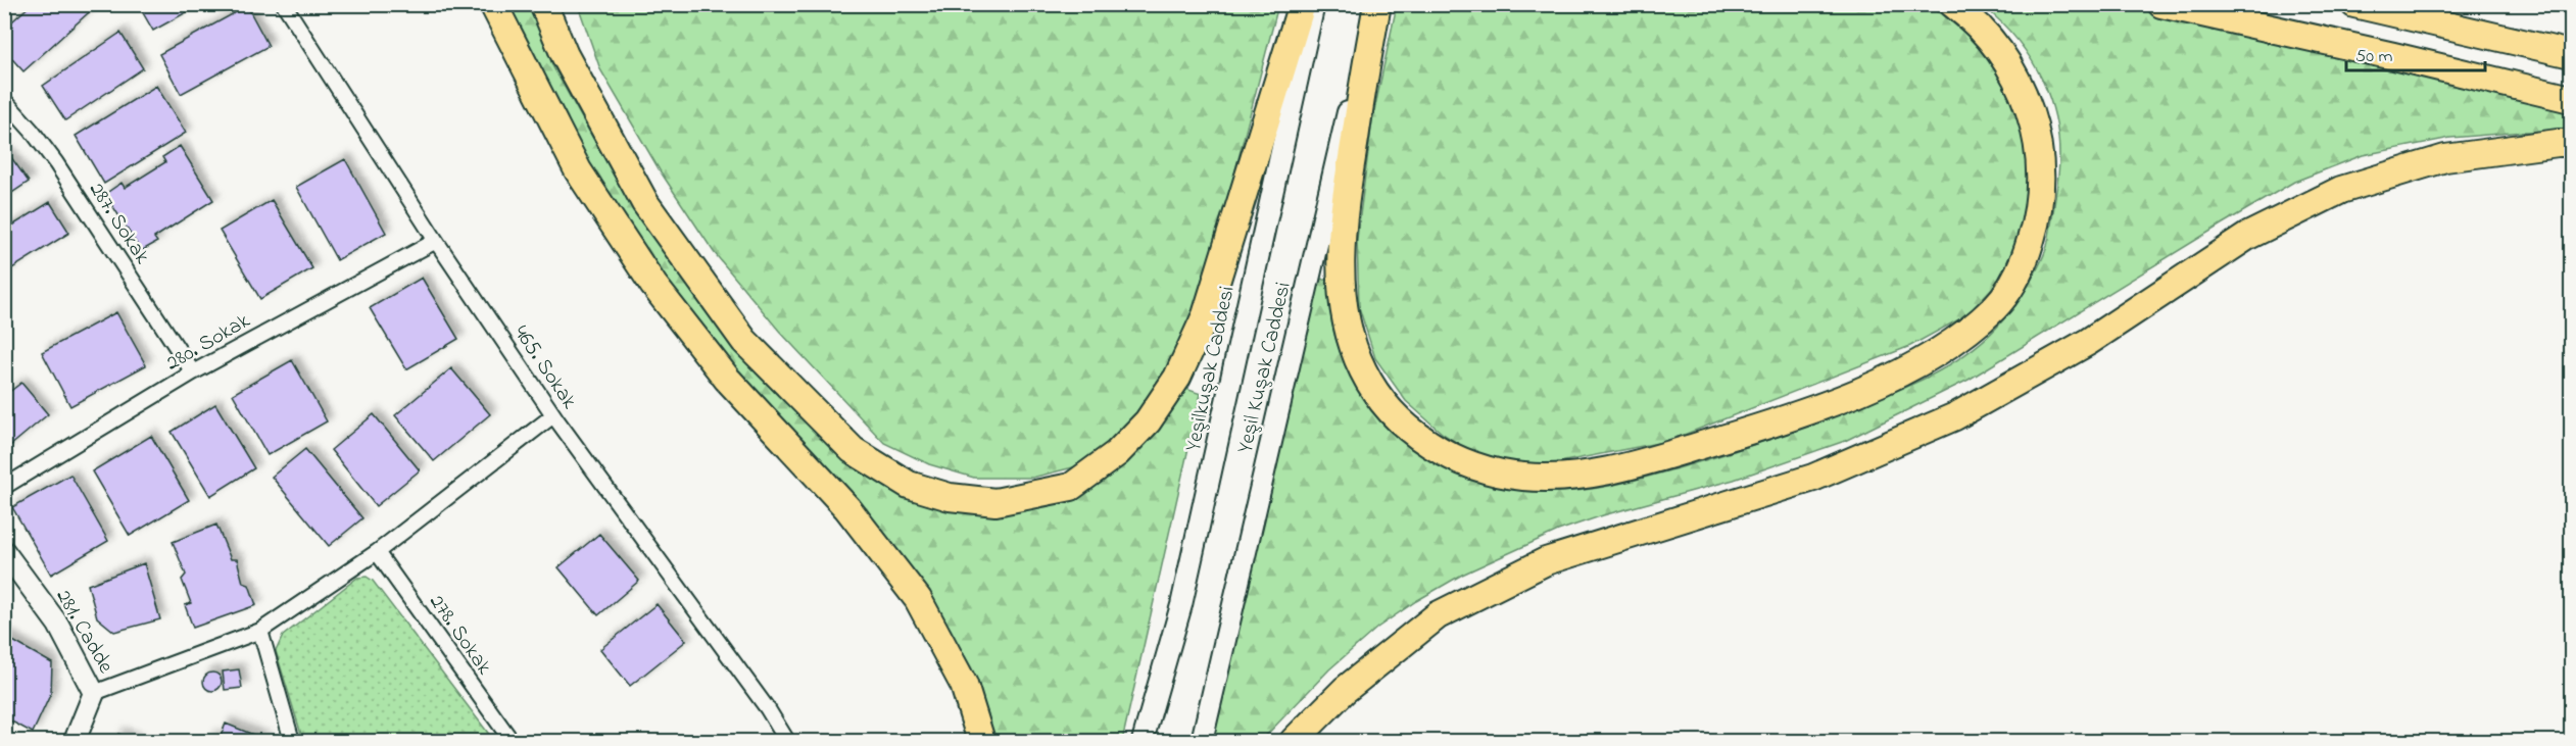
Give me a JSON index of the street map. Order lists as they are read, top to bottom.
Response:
{
  "streets": {
    "main road": ["Yeşil Kuşak Caddesi", "Yeşilkuşak Caddesi", "281. Cadde"],
    "street": [
      "287. Sokak",
      "280. Sokak",
      "465. Sokak",
      "278. Sokak"
    ]
  },
  "crossings": [
    ["287. Sokak", "280. Sokak"],
    ["280. Sokak", "465. Sokak"]
  ],
  "scale_bar": "50 m"
}
